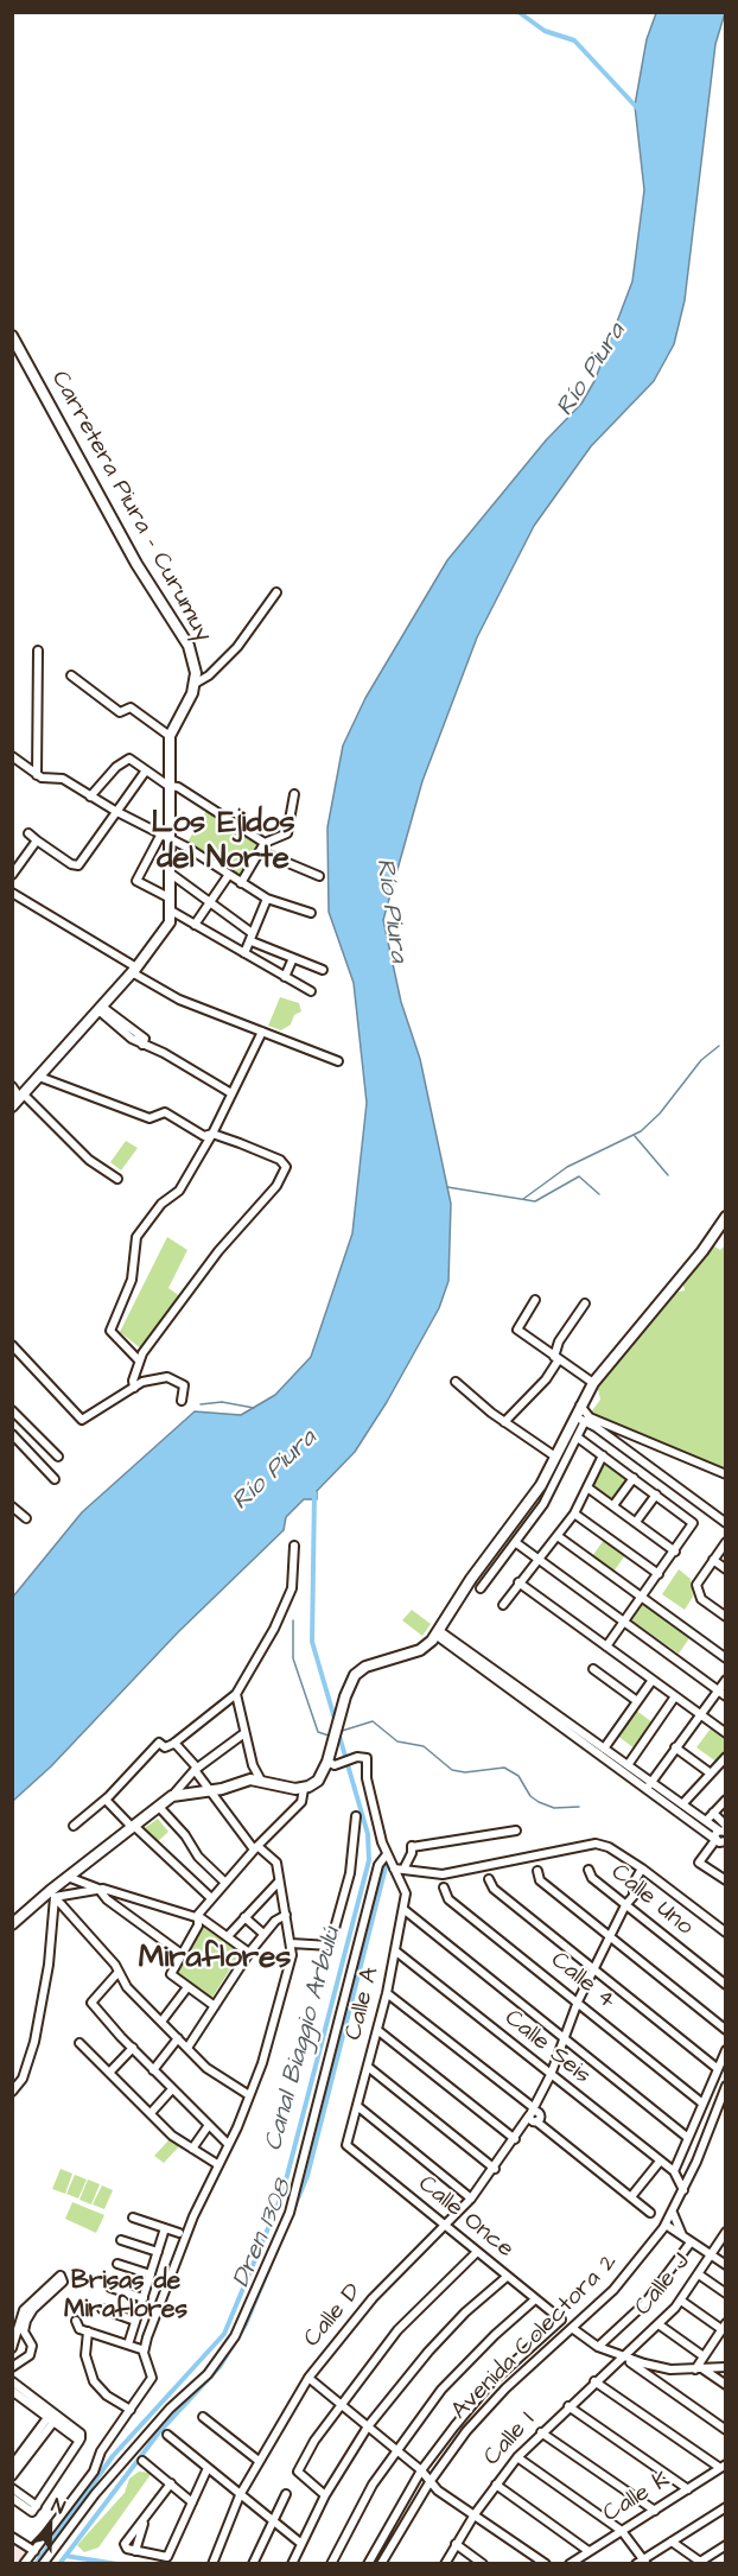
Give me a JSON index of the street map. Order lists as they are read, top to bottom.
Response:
{
  "streets": {
    "main road": ["Carretera Piura - Curumuy"],
    "street": [
      "Calle Uno",
      "Calle 4",
      "Calle A",
      "Calle Seis",
      "Calle Once",
      "Calle J",
      "Calle D",
      "Avenida Colectora 2",
      "Calle I",
      "Calle K"
    ]
  },
  "crossings": [
    ["Calle Uno", "Calle D"],
    ["Calle 4", "Calle D"],
    ["Calle A", "Calle Seis"],
    ["Calle A", "Calle Once"],
    ["Calle Seis", "Calle D"],
    ["Calle Once", "Calle D"],
    ["Calle Once", "Avenida Colectora 2"],
    ["Calle J", "Calle I"]
  ],
  "districts": ["Los Ejidos del Norte", "Miraflores", "Brisas de Miraflores"],
  "water": ["Río Piura", "Canal Biaggio Arbulú", "Dren 1308"],
  "north": "top right"
}
